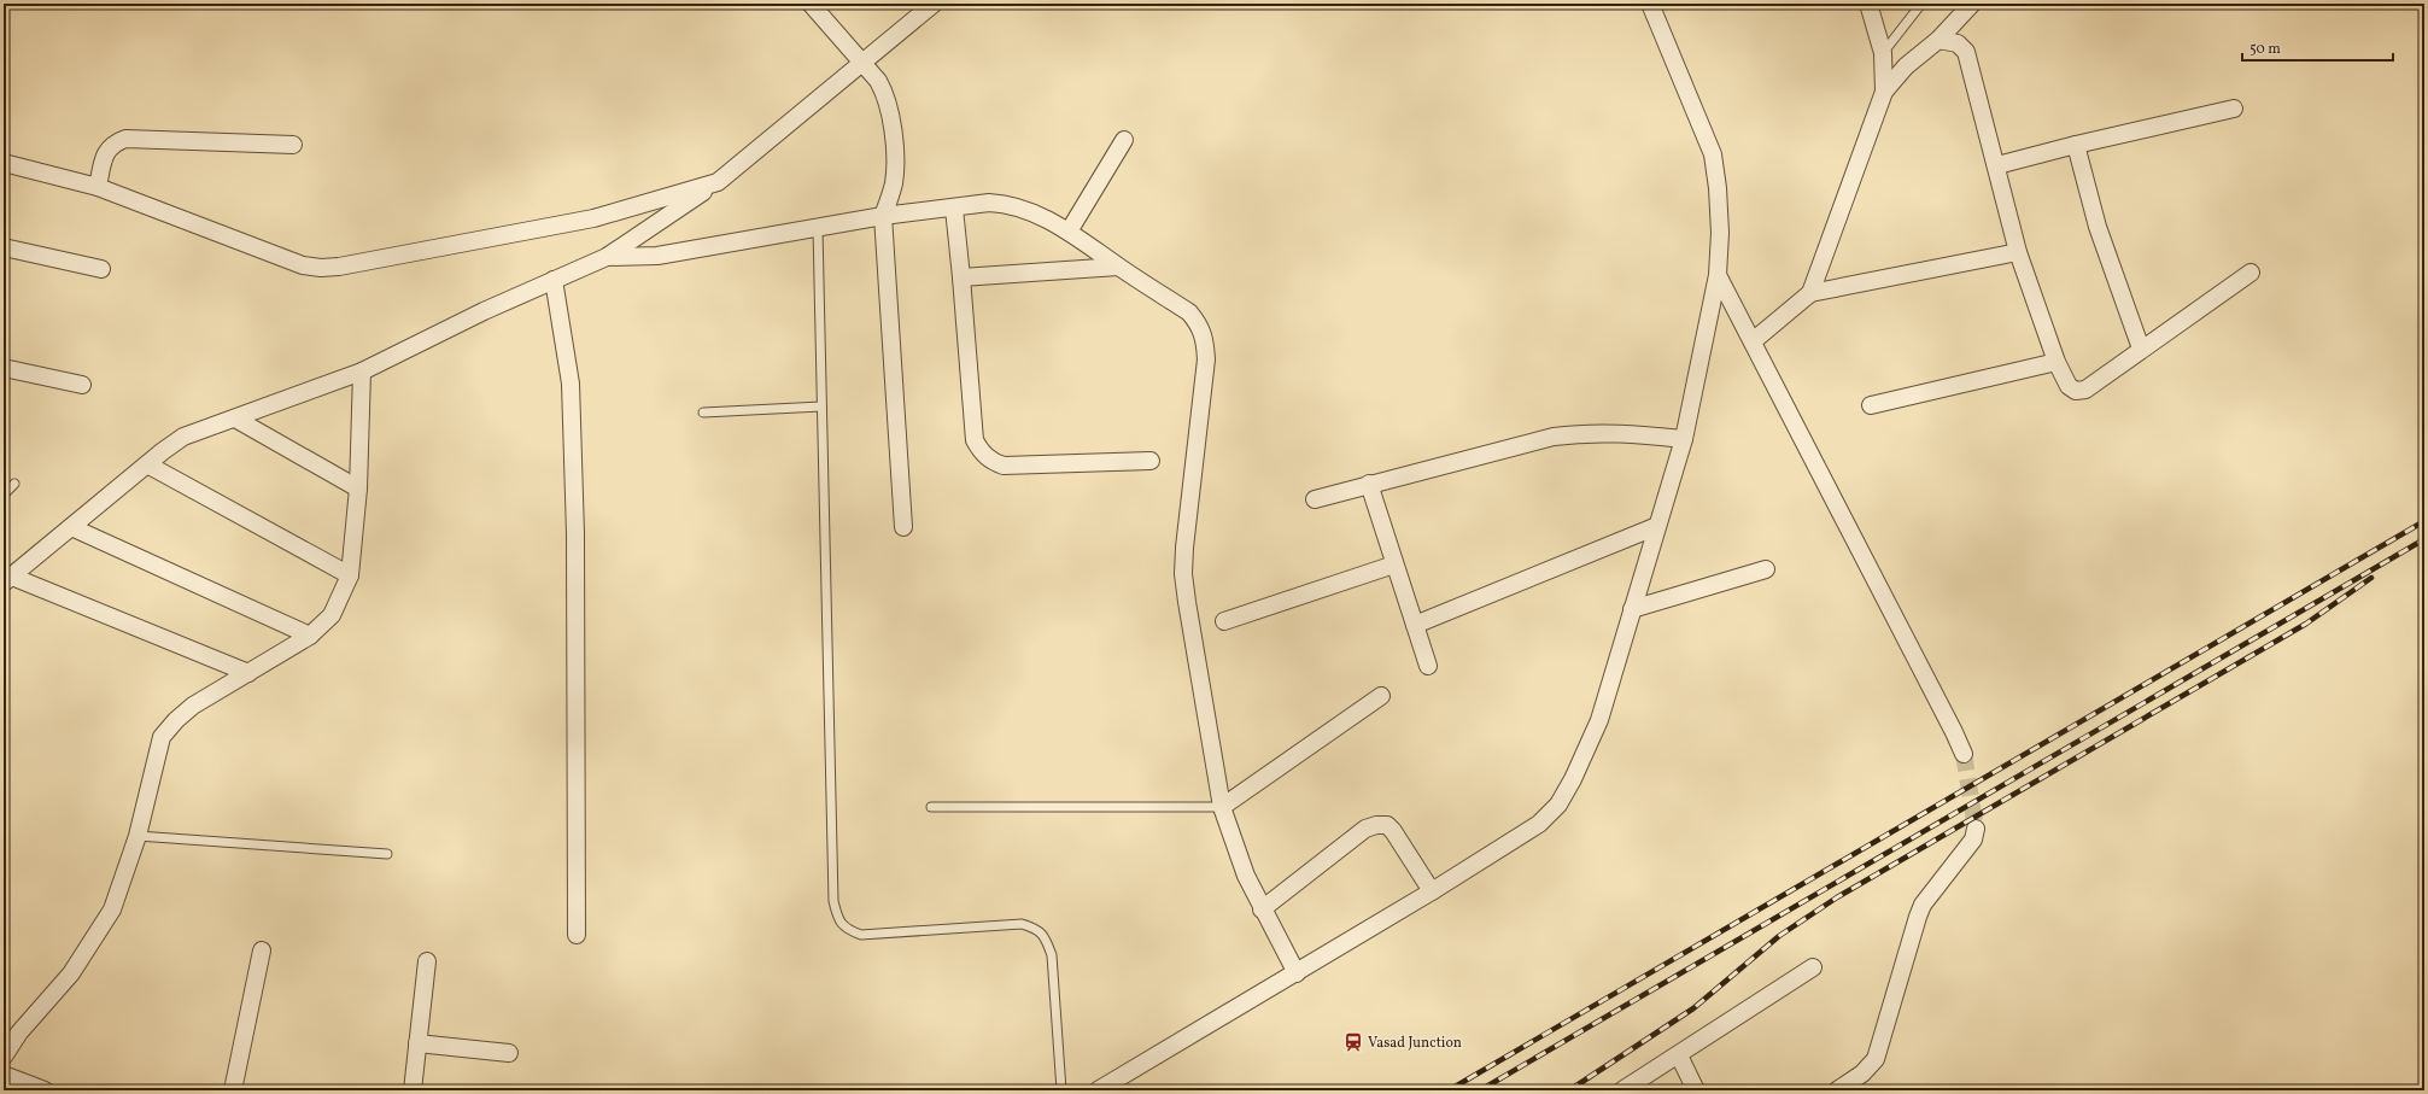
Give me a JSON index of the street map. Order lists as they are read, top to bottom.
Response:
{
  "places": {
    "station": ["Vasad Junction"]
  },
  "scale_bar": "50 m"
}
